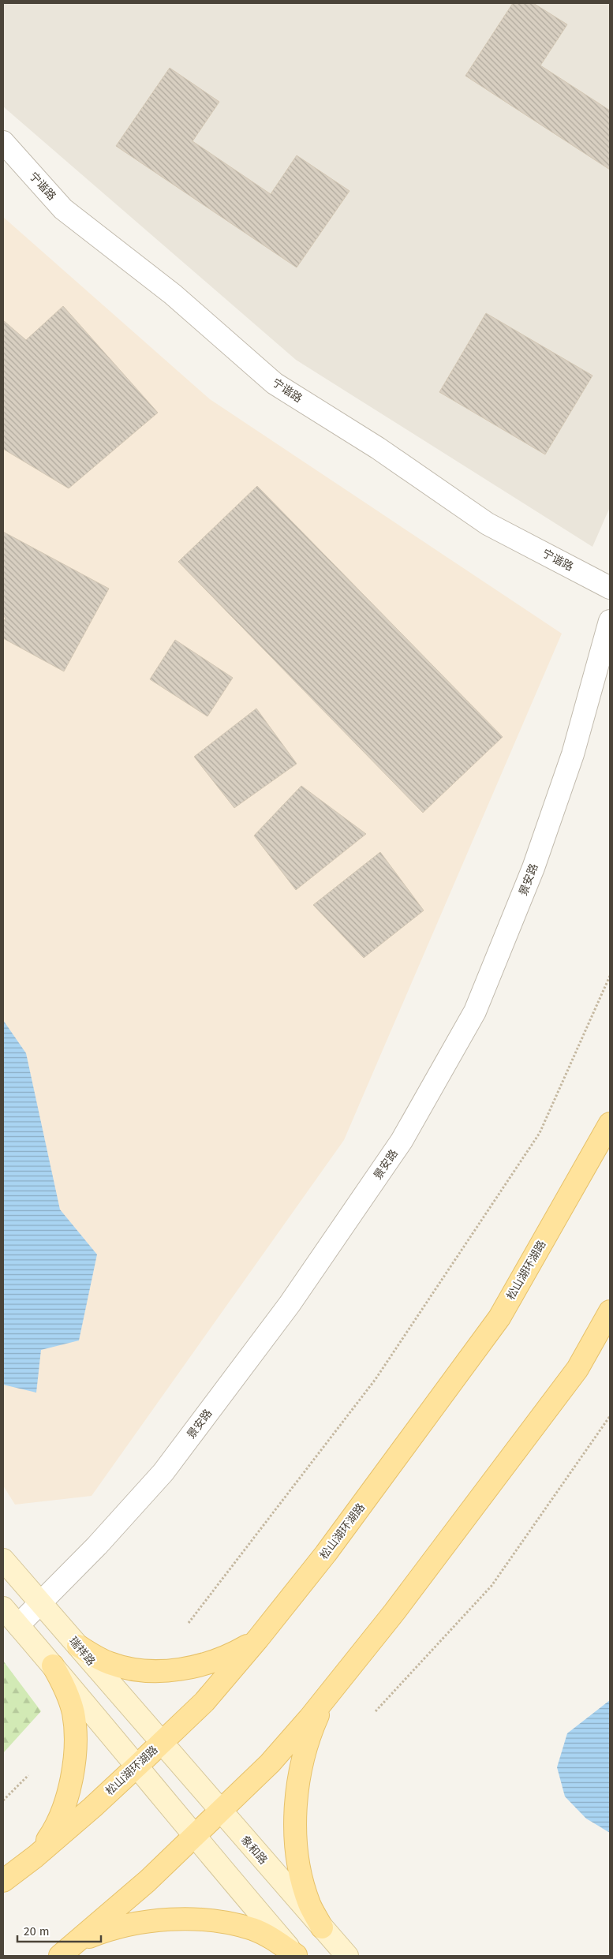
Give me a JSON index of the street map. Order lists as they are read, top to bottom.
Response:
{
  "streets": {
    "main road": ["松山湖环湖路", "瑞祥路", "象和路"],
    "street": ["宁谐路", "景安路"]
  },
  "crossings": [
    ["景安路", "瑞祥路"],
    ["松山湖环湖路", "瑞祥路"],
    ["松山湖环湖路", "象和路"],
    ["瑞祥路", "象和路"]
  ],
  "scale_bar": "20 m"
}
